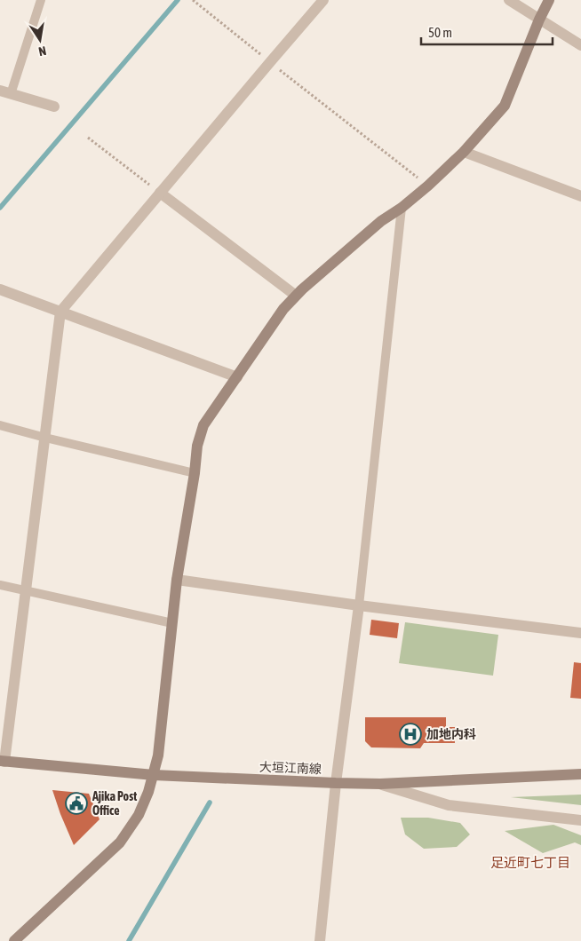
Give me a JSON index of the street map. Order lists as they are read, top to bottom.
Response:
{
  "streets": {
    "street": ["大垣江南線"]
  },
  "districts": ["足近町七丁目"],
  "places": {
    "hospital": ["加地内科"],
    "public building": ["Ajika Post Office"]
  },
  "scale_bar": "50 m",
  "north": "bottom"
}
